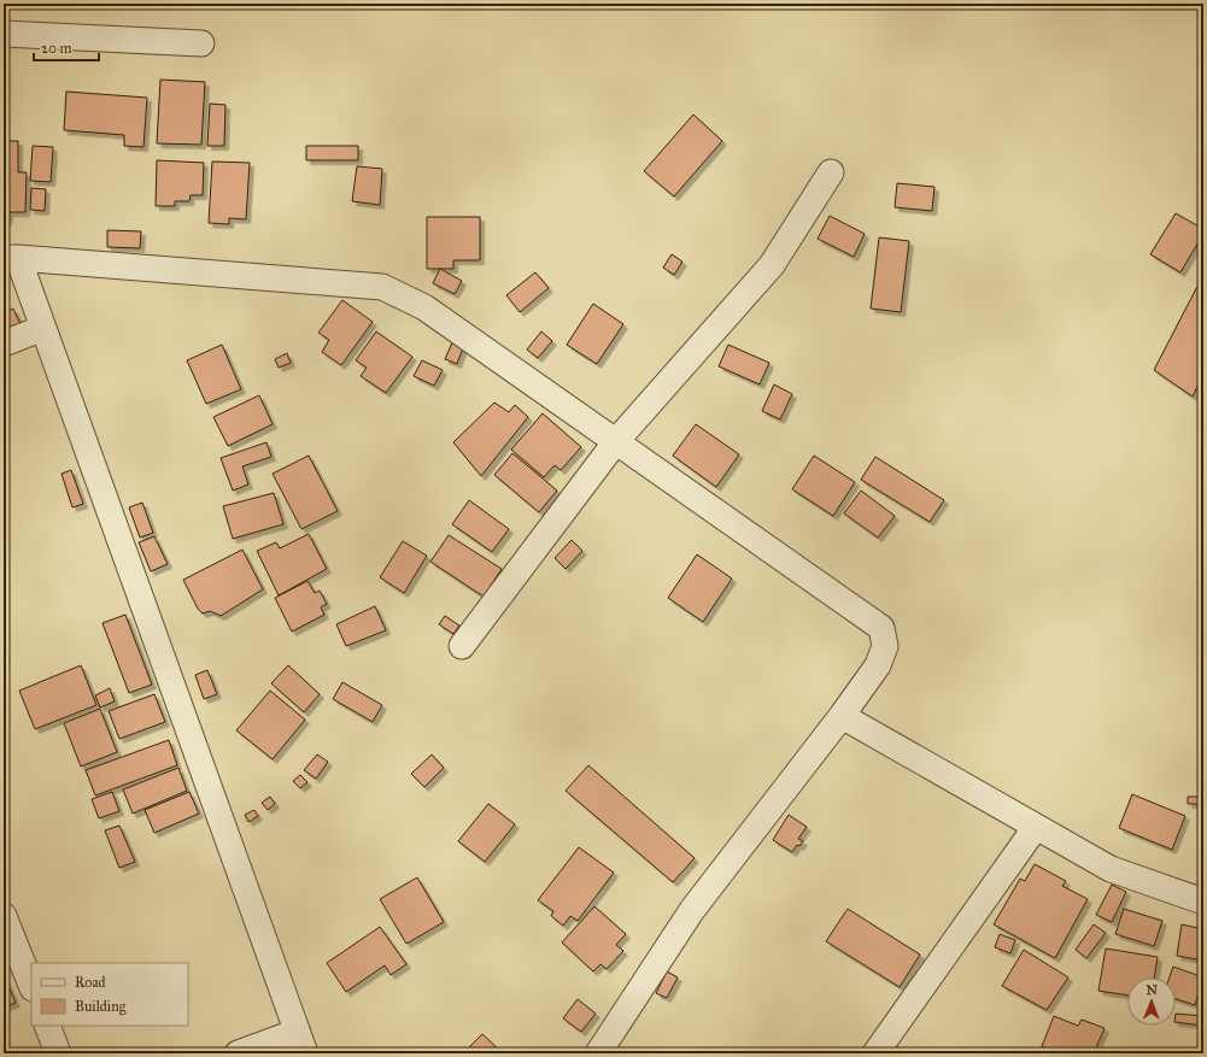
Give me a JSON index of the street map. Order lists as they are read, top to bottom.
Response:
{
  "legend": ["Road", "Building"],
  "scale_bar": "20 m",
  "north": "top"
}
